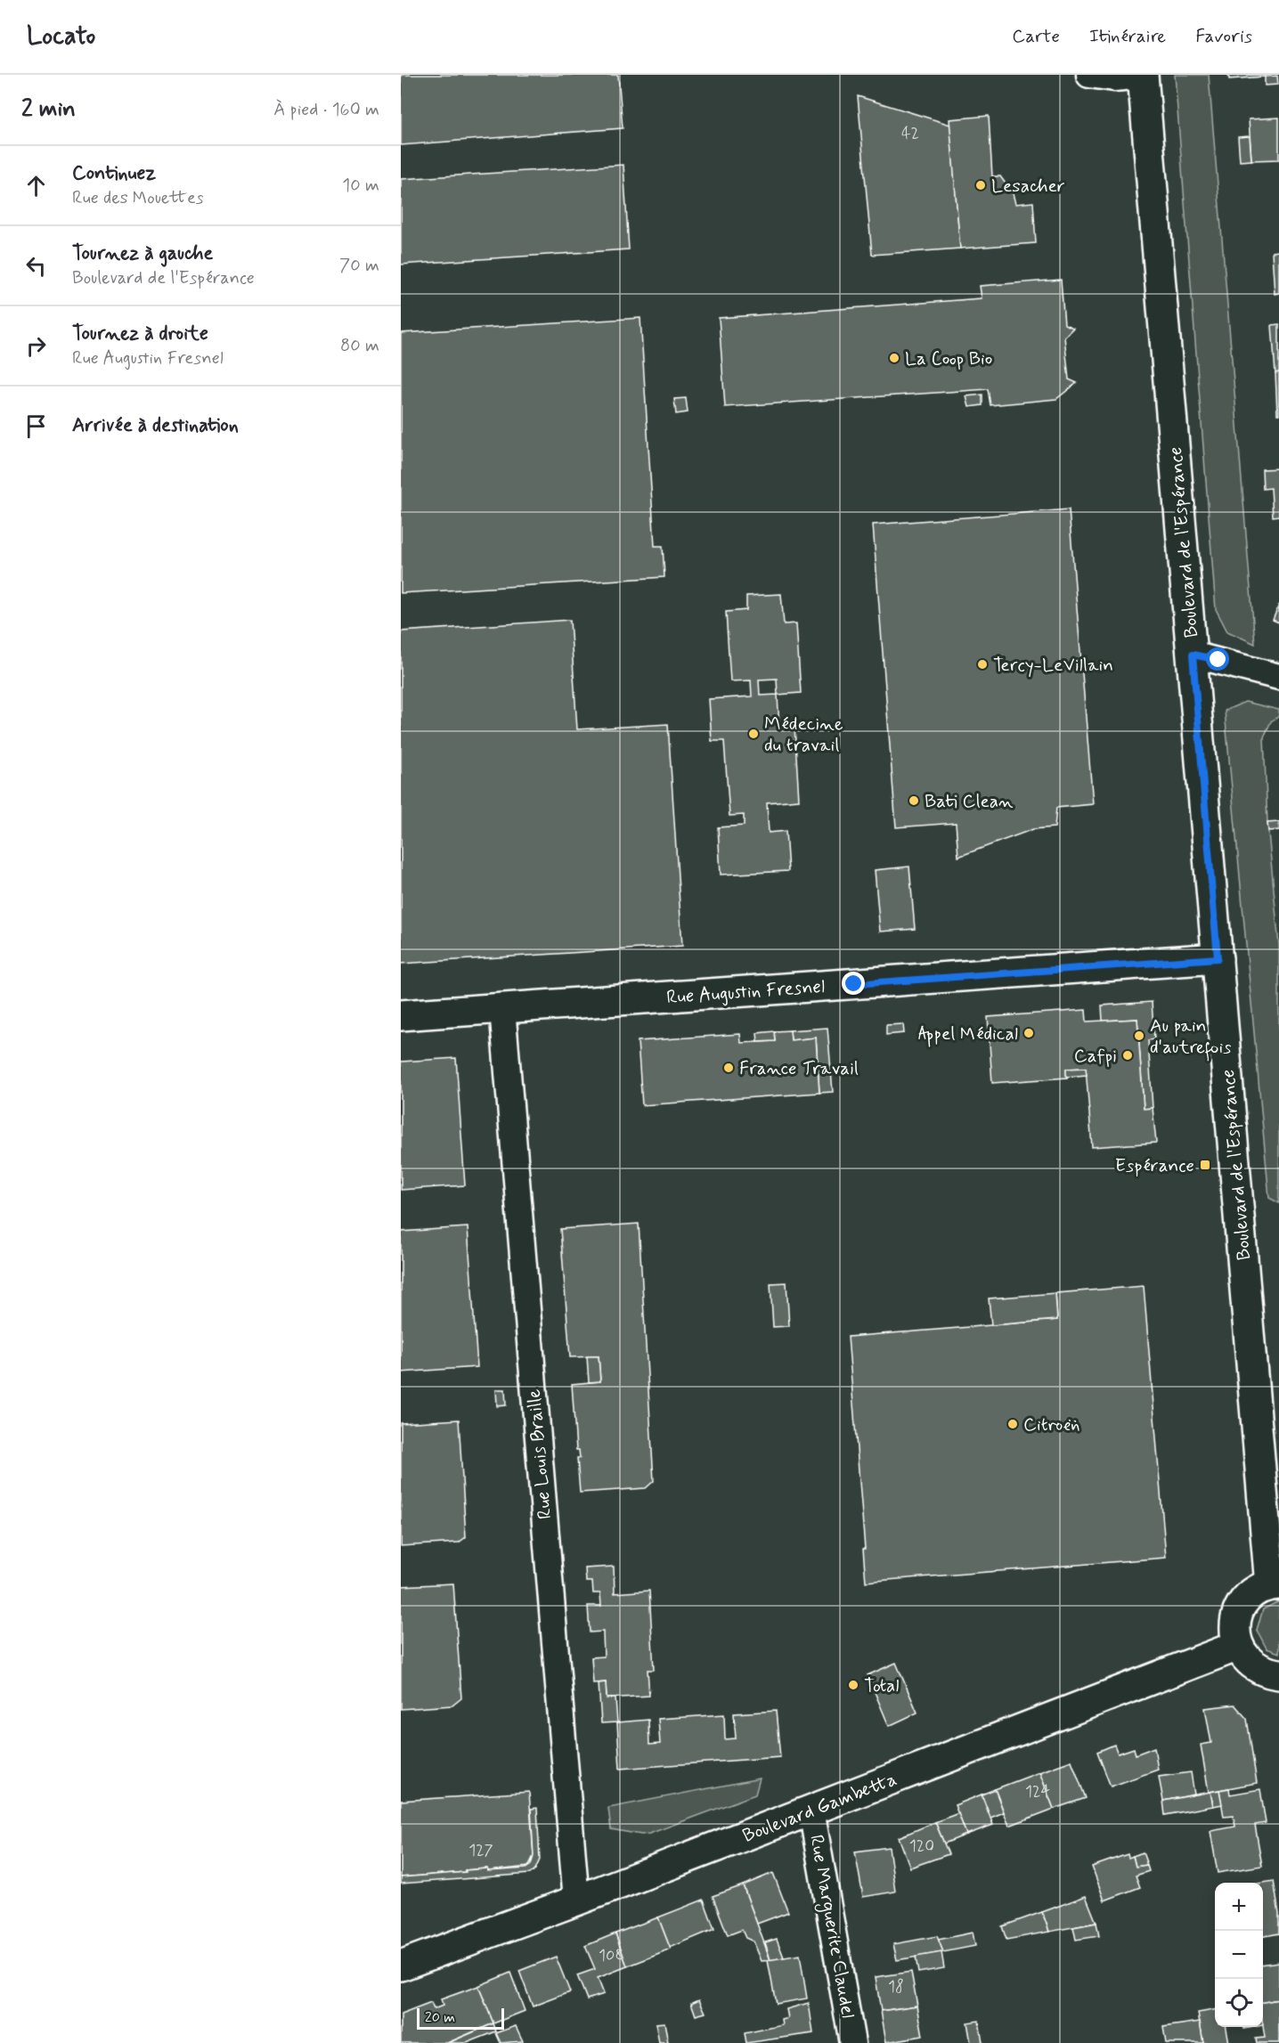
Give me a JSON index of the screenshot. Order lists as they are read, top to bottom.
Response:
{
  "streets": {
    "main road": ["Boulevard de l'Espérance", "Rue Augustin Fresnel", "Boulevard Gambetta"],
    "street": ["Rue Louis Braille", "Rue Marguerite Claudel"]
  },
  "crossings": [
    ["Boulevard de l'Espérance", "Rue Augustin Fresnel"],
    ["Rue Augustin Fresnel", "Rue Louis Braille"],
    ["Rue Louis Braille", "Boulevard Gambetta"],
    ["Boulevard Gambetta", "Rue Marguerite Claudel"]
  ],
  "places": {
    "other": [
      "Lesacher",
      "La Coop Bio",
      "Tercy-LeVillain",
      "Médecine du travail",
      "Bati Clean",
      "Appel Médical",
      "Au pain d'autrefois",
      "Cafpi",
      "France Travail",
      "Citroën",
      "Total"
    ],
    "transit": ["Espérance"]
  },
  "house_numbers": [
    "42",
    "124",
    "120",
    "127",
    "108",
    "18"
  ],
  "scale_bar": "20 m",
  "page": {
    "header": "Locato",
    "nav": ["Carte", "Itinéraire", "Favoris"],
    "heading": ["2 min", "À pied · 160 m"],
    "list": [
      ["Continuez", "Rue des Mouettes", "10 m"],
      ["Tournez à gauche", "Boulevard de l'Espérance", "70 m"],
      ["Tournez à droite", "Rue Augustin Fresnel", "80 m"],
      "Arrivée à destination"
    ],
    "map_buttons": ["+", "−"],
    "scale": "20 m"
  }
}
